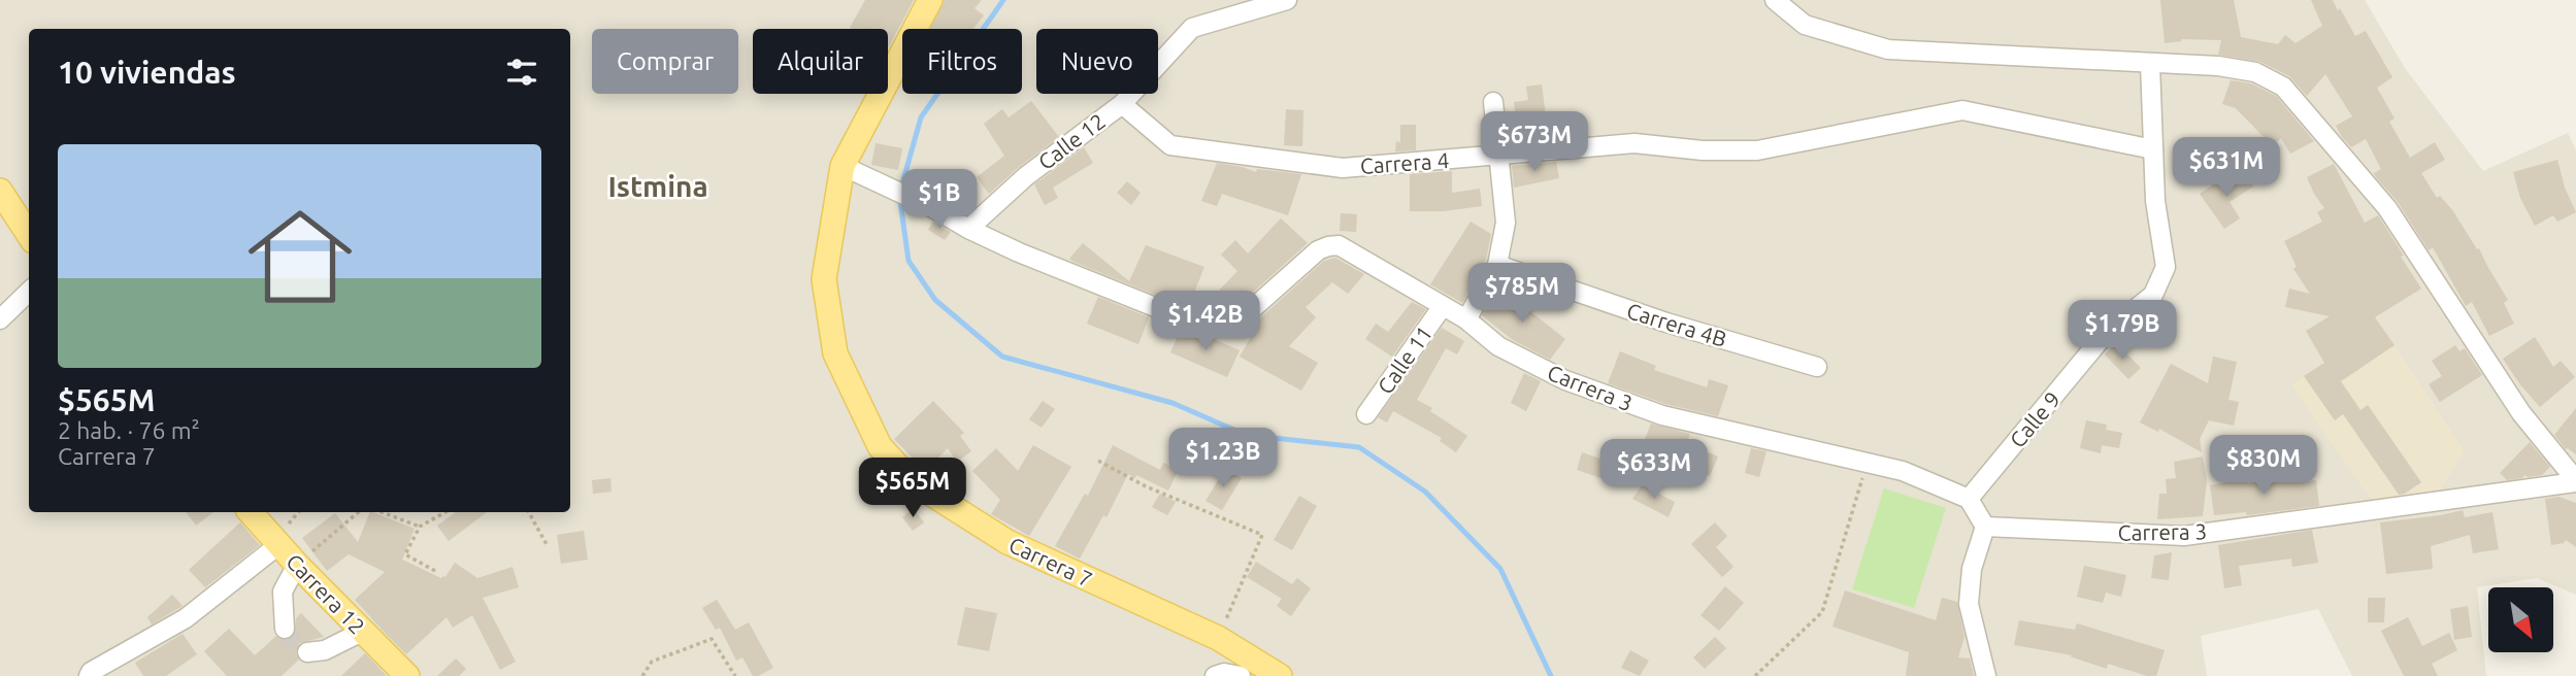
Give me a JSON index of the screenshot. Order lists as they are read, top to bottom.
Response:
{
  "streets": {
    "main road": ["Carrera 7", "Carrera 12"],
    "street": [
      "Calle 12",
      "Carrera 4",
      "Carrera 4B",
      "Calle 11",
      "Carrera 3",
      "Calle 9"
    ]
  },
  "crossings": [
    ["Calle 12", "Carrera 4"],
    ["Calle 12", "Carrera 3"],
    ["Carrera 4", "Calle 9"],
    ["Calle 11", "Carrera 3"],
    ["Carrera 3", "Calle 9"],
    ["Carrera 3", "Carrera 7"]
  ],
  "districts": ["Istmina"],
  "north": "bottom right",
  "page": {
    "chip": [
      "Comprar",
      "Alquilar",
      "Filtros",
      "Nuevo"
    ],
    "heading": "10 viviendas",
    "price": [
      "$673M",
      "$631M",
      "$1B",
      "$785M",
      "$1.42B",
      "$1.79B",
      "$1.23B",
      "$830M",
      "$633M",
      "$565M"
    ],
    "list": [
      {
        "name": "$565M",
        "note": "2 hab. · 76 m² · Carrera 7"
      }
    ]
  }
}
